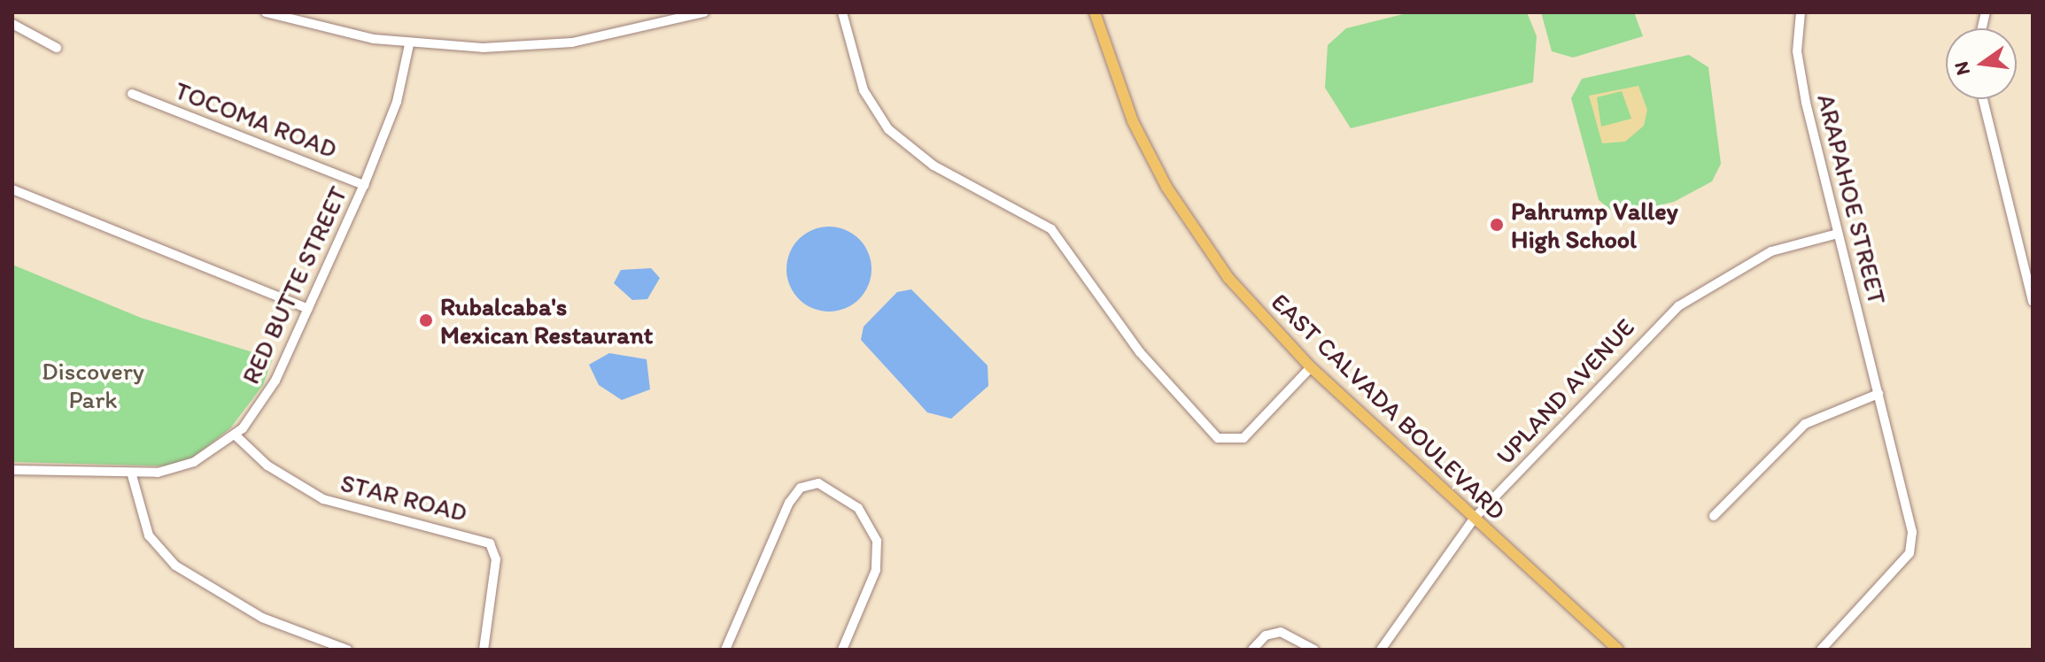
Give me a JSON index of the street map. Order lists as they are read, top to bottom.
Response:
{
  "streets": {
    "main road": ["EAST CALVADA BOULEVARD"],
    "street": [
      "TOCOMA ROAD",
      "ARAPAHOE STREET",
      "RED BUTTE STREET",
      "UPLAND AVENUE",
      "STAR ROAD"
    ]
  },
  "crossings": [
    ["TOCOMA ROAD", "RED BUTTE STREET"],
    ["ARAPAHOE STREET", "UPLAND AVENUE"],
    ["RED BUTTE STREET", "STAR ROAD"],
    ["UPLAND AVENUE", "EAST CALVADA BOULEVARD"]
  ],
  "parks": ["Discovery Park"],
  "places": ["Pahrump Valley High School", "Rubalcaba's Mexican Restaurant"],
  "north": "left"
}
